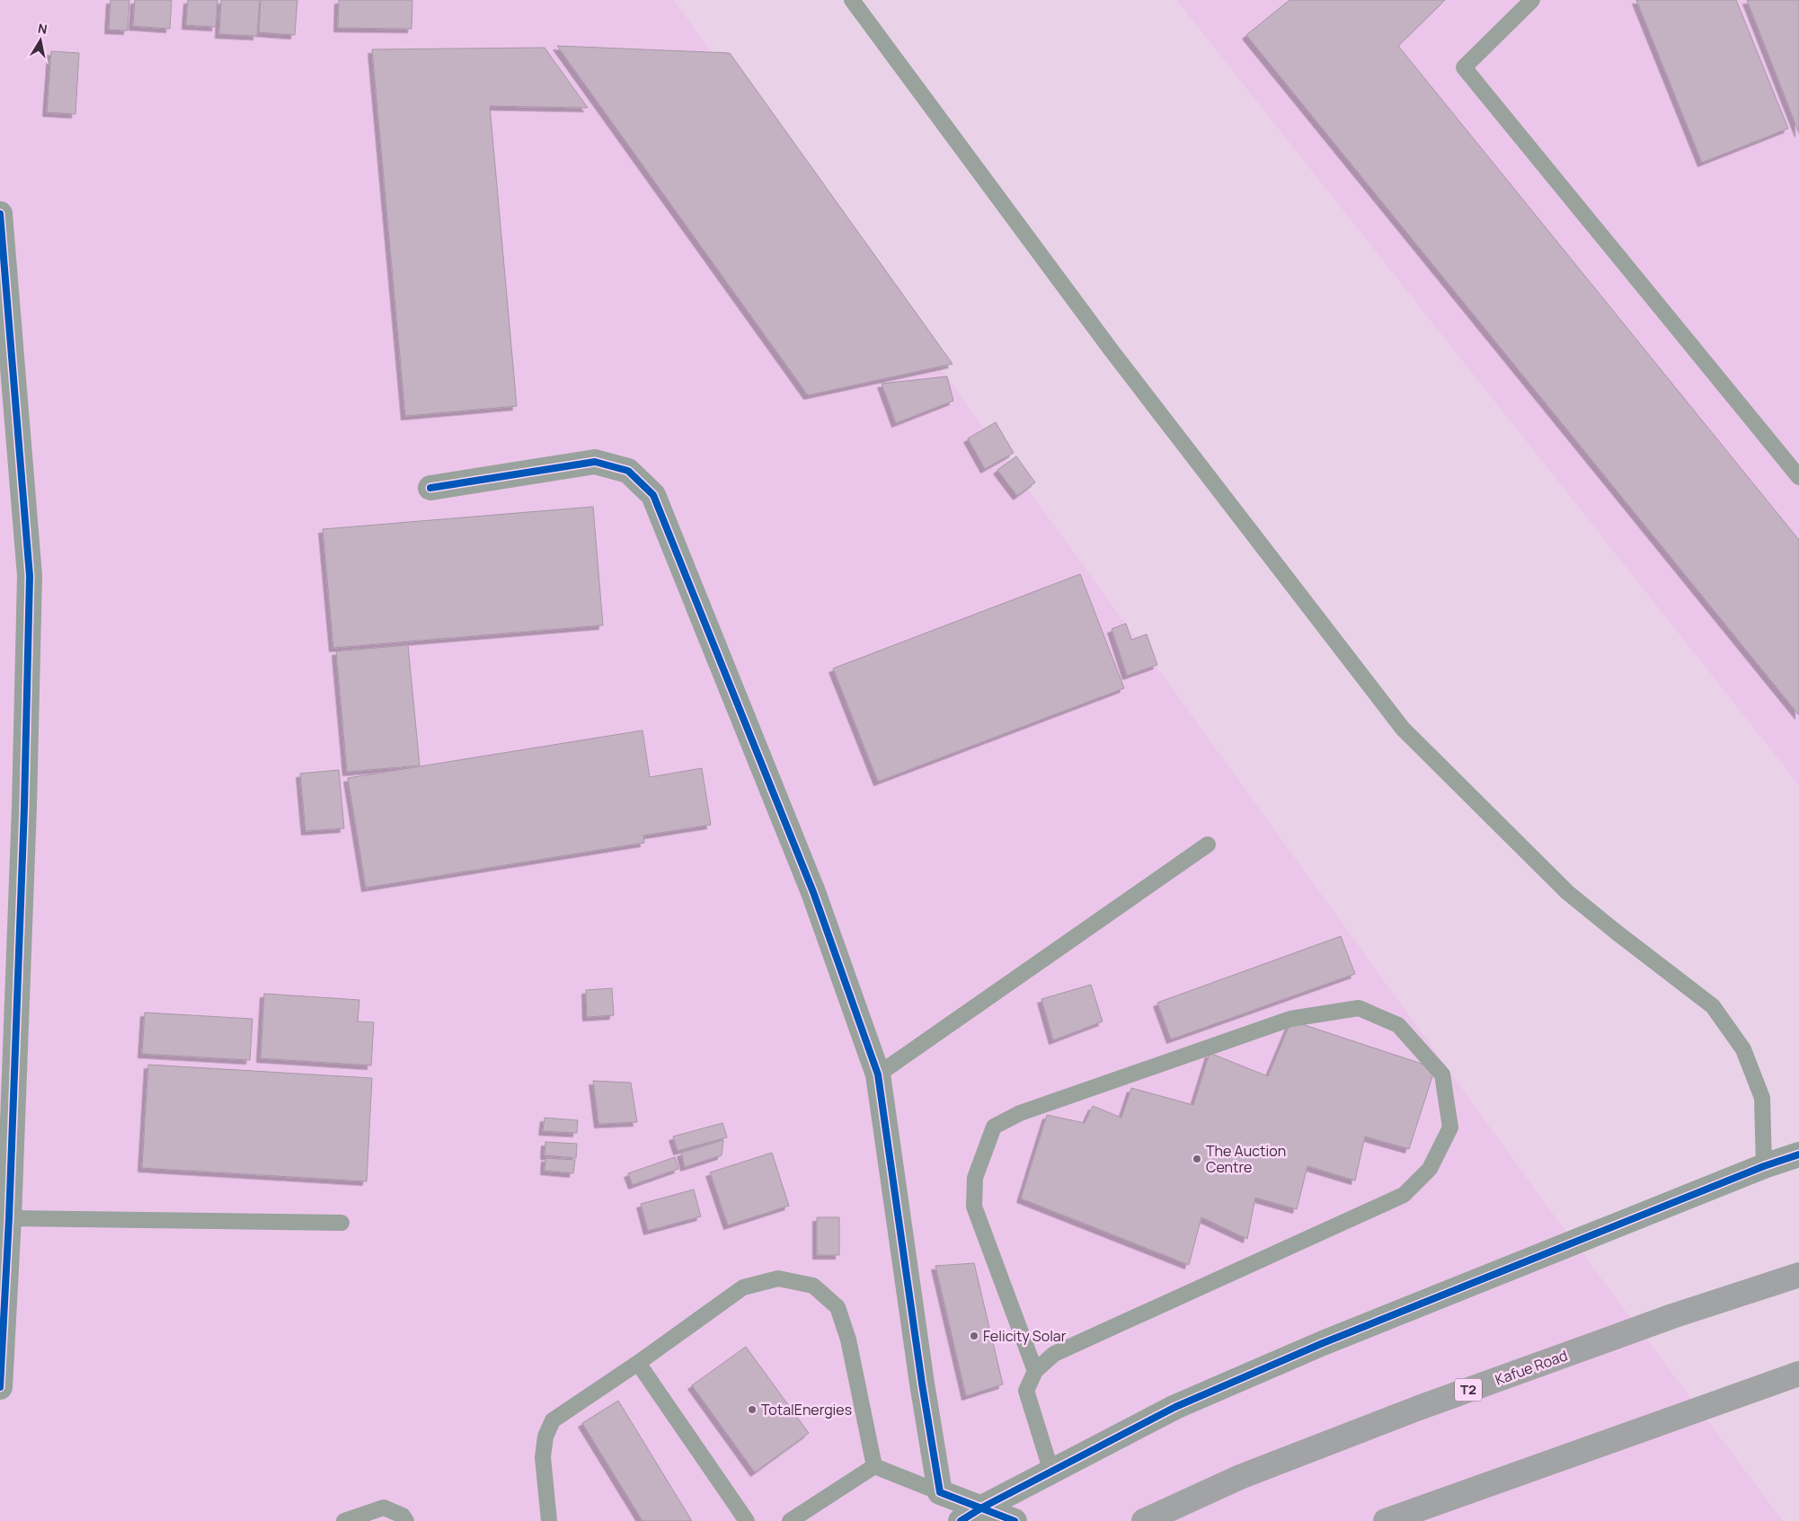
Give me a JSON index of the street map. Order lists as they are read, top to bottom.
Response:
{
  "streets": {
    "main road": ["Kafue Road", "T2"]
  },
  "places": ["The Auction Centre", "Felicity Solar", "TotalEnergies"],
  "north": "top"
}
